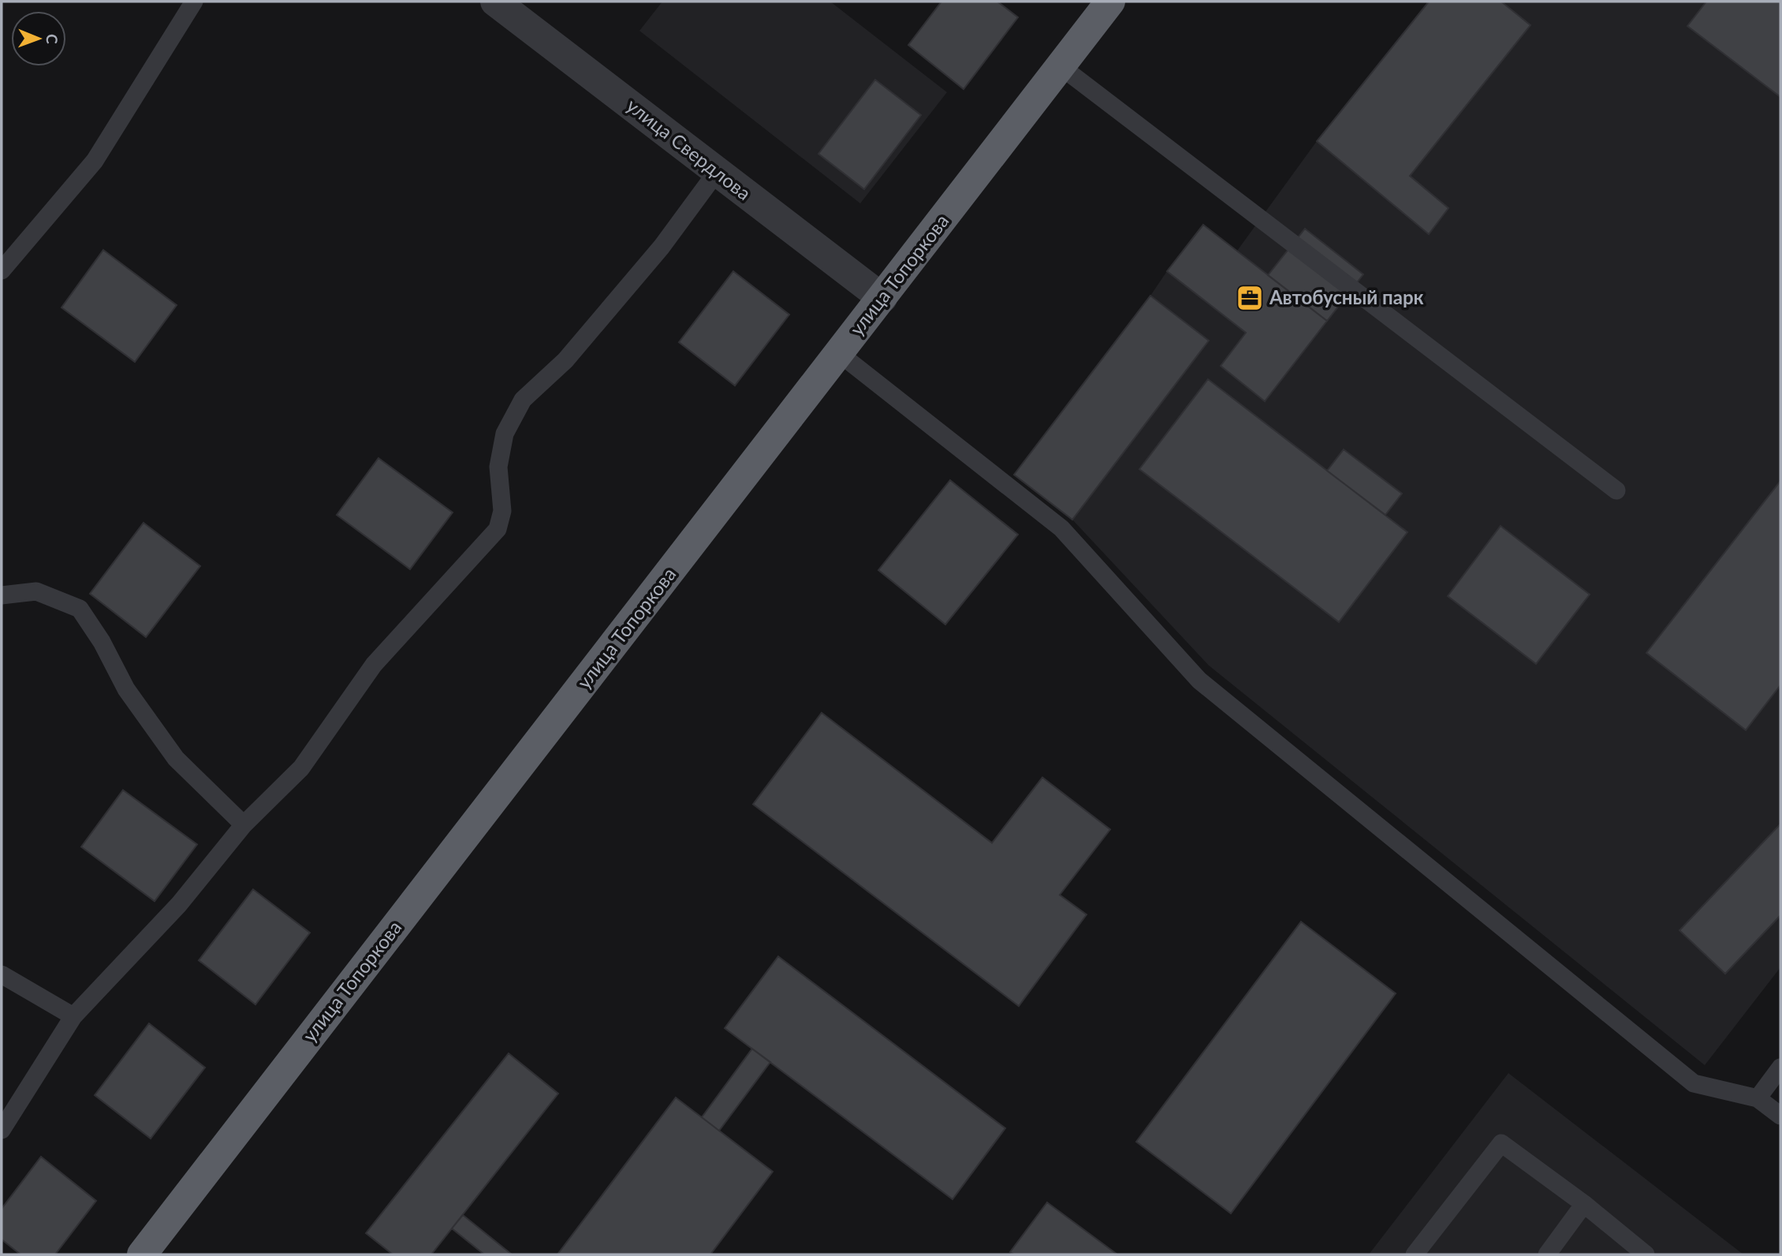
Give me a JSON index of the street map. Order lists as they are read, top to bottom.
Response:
{
  "streets": {
    "highway": ["улица Топоркова"],
    "street": ["улица Свердлова"]
  },
  "crossings": [
    ["улица Свердлова", "улица Топоркова"]
  ],
  "places": {
    "office": ["Автобусный парк"]
  },
  "north": "right"
}
